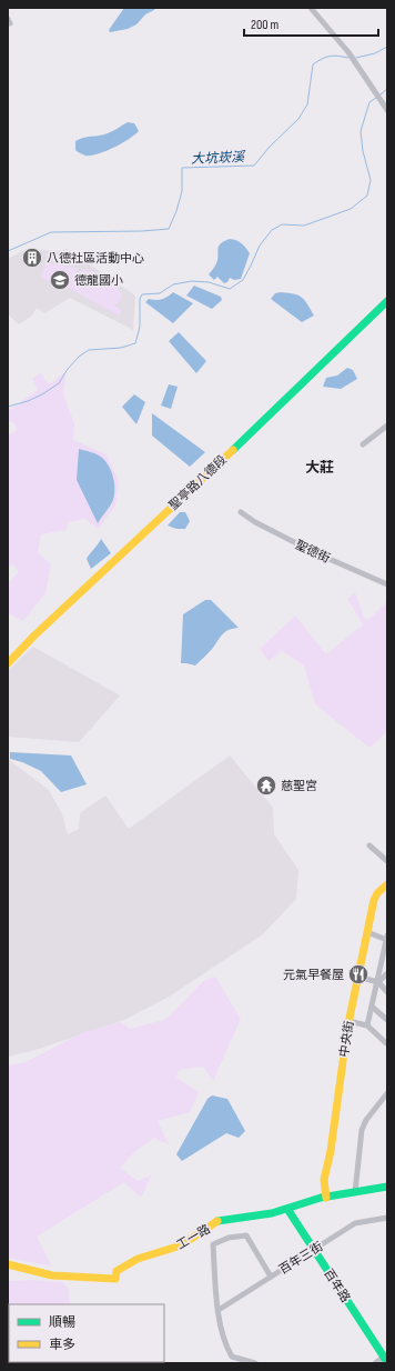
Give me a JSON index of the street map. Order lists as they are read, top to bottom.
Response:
{
  "streets": {
    "street": [
      "聖亭路八德段",
      "聖德街",
      "中央街",
      "工一路",
      "百年三街",
      "百年路"
    ]
  },
  "crossings": [
    ["中央街", "工一路"],
    ["工一路", "百年路"],
    ["百年三街", "百年路"]
  ],
  "districts": ["大莊"],
  "water": ["大坑崁溪"],
  "places": {
    "building": ["八德社區活動中心"],
    "school or university": ["德龍國小"],
    "temple": ["慈聖宮"],
    "restaurant": ["元氣早餐屋"]
  },
  "legend": ["順暢", "車多"],
  "scale_bar": "200 m"
}
